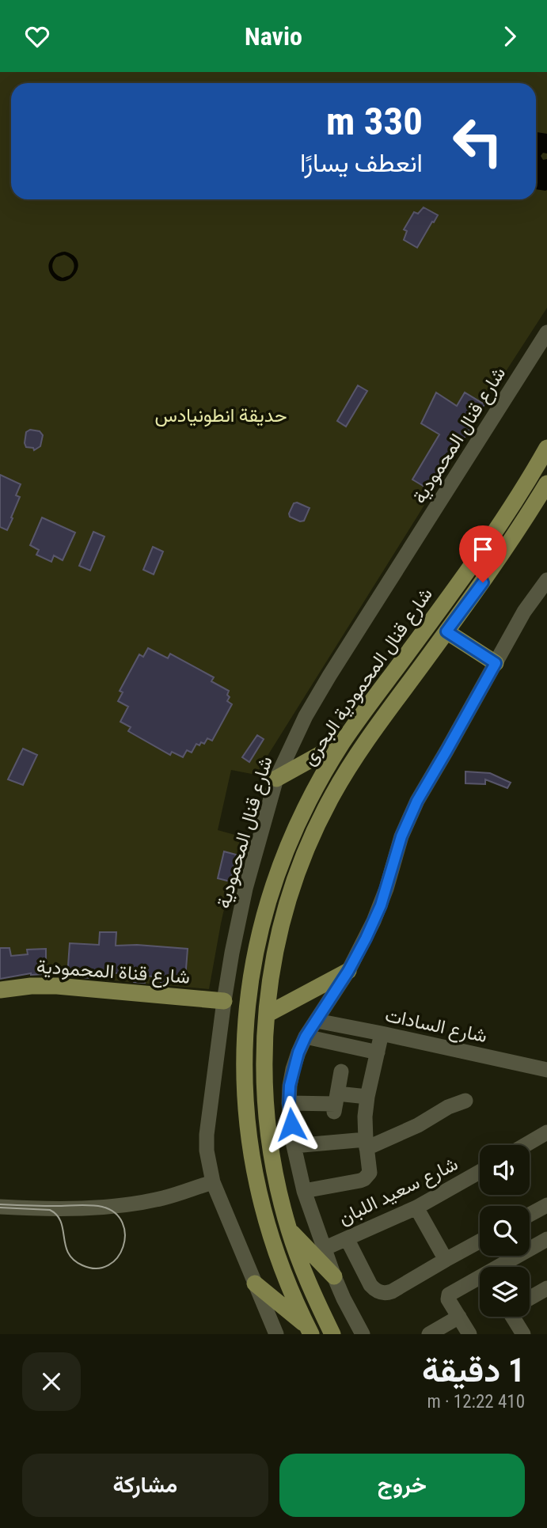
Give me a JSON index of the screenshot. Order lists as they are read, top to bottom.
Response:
{
  "streets": {
    "main road": ["شارع قنال المحمودية البحرى", "شارع قناة المحمودية"],
    "street": ["شارع قنال المحمودية", "شارع السادات", "شارع سعيد اللبان"]
  },
  "crossings": [
    ["شارع قنال المحمودية", "شارع قناة المحمودية"]
  ],
  "parks": ["حديقة انطونيادس"],
  "page": {
    "header": "Navio",
    "turn": ["330 m", "انعطف يسارًا"],
    "heading": ["1 دقيقة", "410 m · 12:22"],
    "buttons": ["خروج", "مشاركة"]
  }
}
